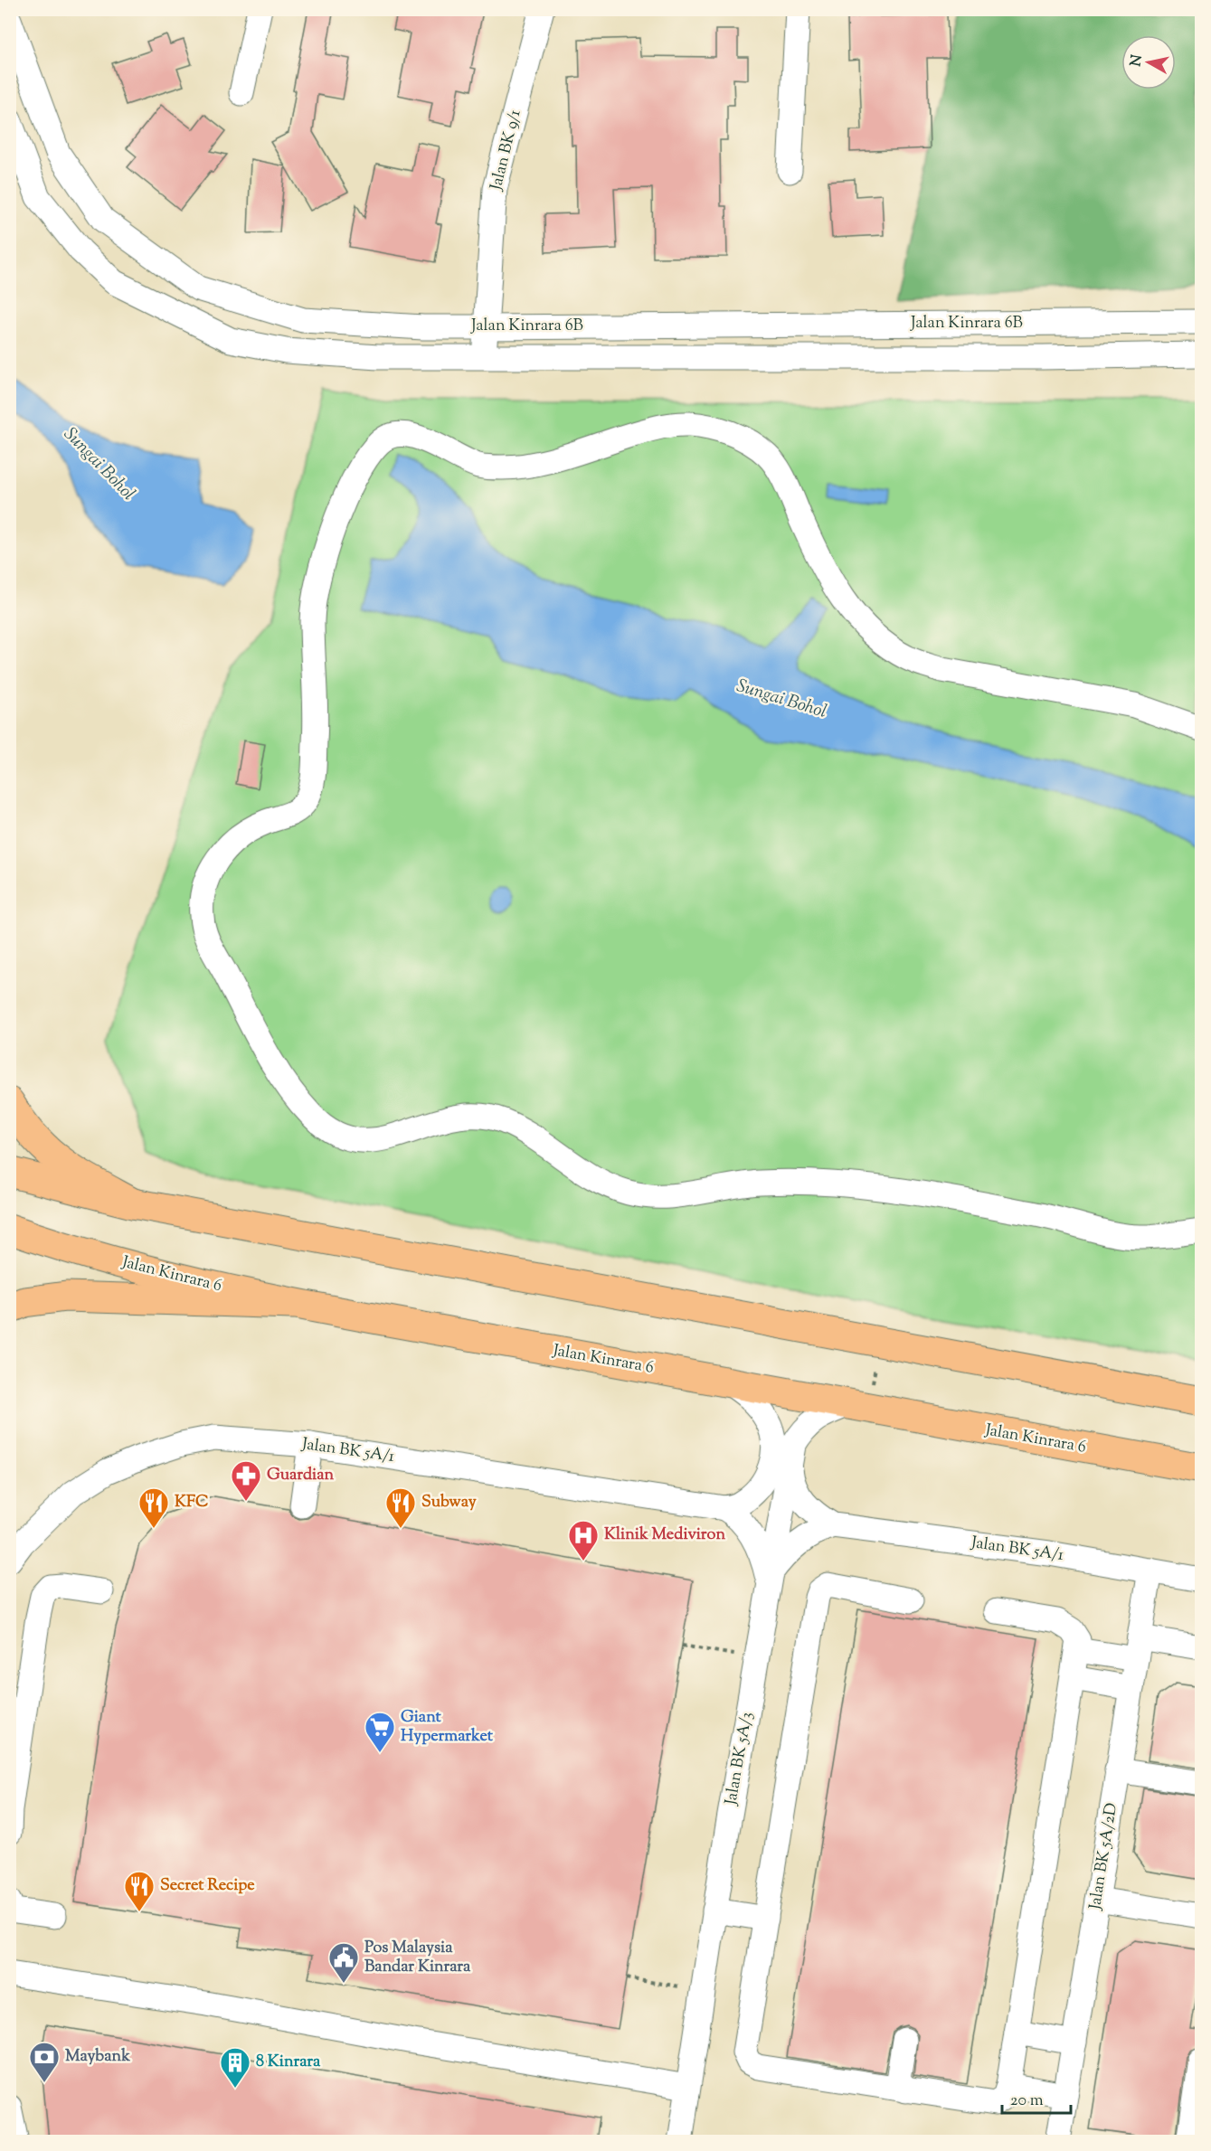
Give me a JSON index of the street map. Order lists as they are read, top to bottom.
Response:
{
  "streets": {
    "main road": ["Jalan Kinrara 6"],
    "street": [
      "Jalan BK 9/1",
      "Jalan Kinrara 6B",
      "Jalan BK 5A/1",
      "Jalan BK 5A/3",
      "Jalan BK 5A/2D"
    ]
  },
  "crossings": [
    ["Jalan BK 9/1", "Jalan Kinrara 6B"],
    ["Jalan Kinrara 6", "Jalan BK 5A/3"],
    ["Jalan BK 5A/1", "Jalan BK 5A/3"],
    ["Jalan BK 5A/1", "Jalan BK 5A/2D"]
  ],
  "water": ["Sungai Bohol"],
  "places": {
    "pharmacy": ["Guardian"],
    "restaurant": ["KFC", "Subway", "Secret Recipe"],
    "hospital": ["Klinik Mediviron"],
    "supermarket": ["Giant Hypermarket"],
    "public building": ["Pos Malaysia Bandar Kinrara"],
    "bank": ["Maybank"],
    "building": ["8 Kinrara"]
  },
  "scale_bar": "20 m",
  "north": "left"
}
